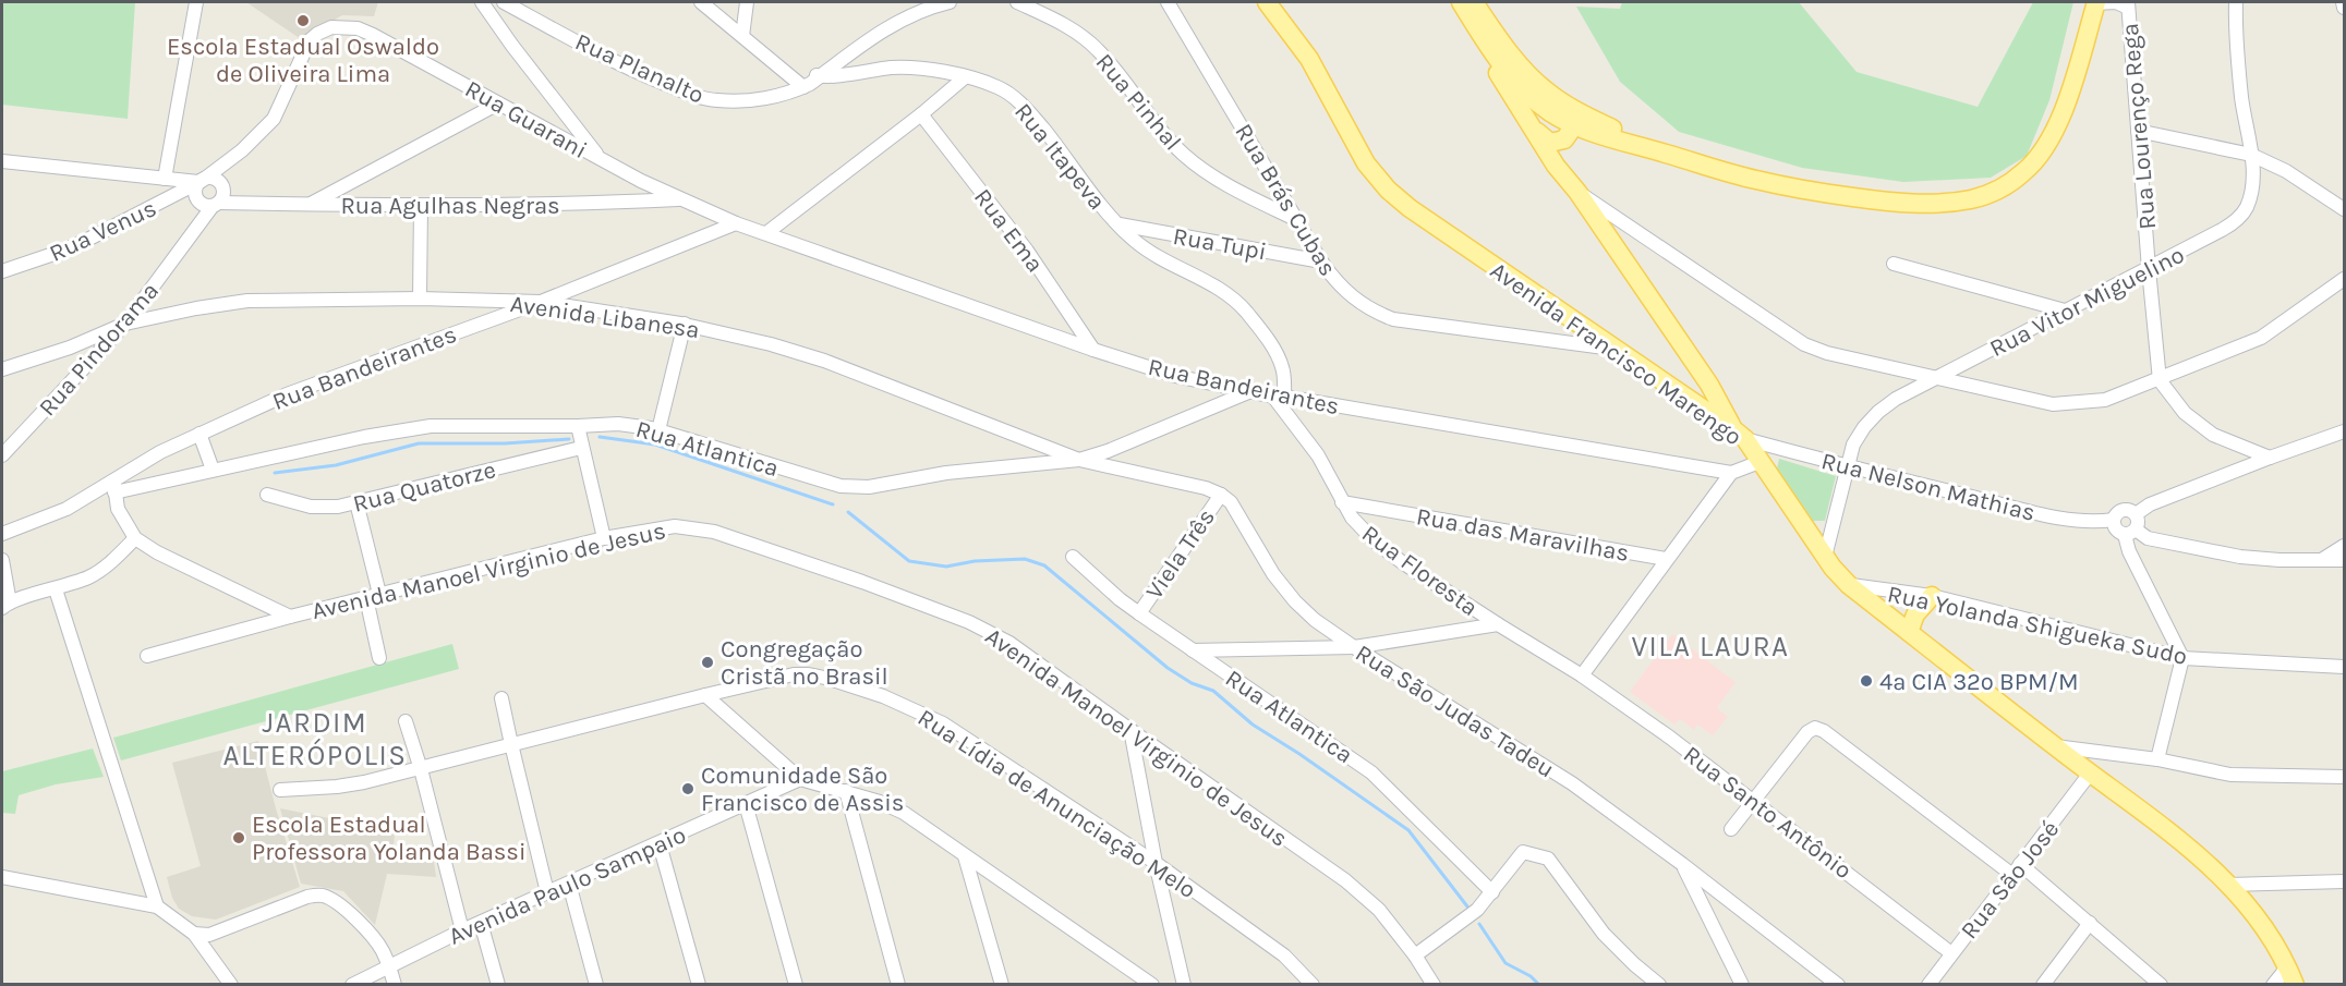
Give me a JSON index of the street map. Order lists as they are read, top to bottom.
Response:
{
  "streets": {
    "main road": ["Avenida Francisco Marengo"],
    "street": [
      "Rua Planalto",
      "Rua Pinhal",
      "Rua Guarani",
      "Rua Lourenço Rega",
      "Rua Itapeva",
      "Rua Brás Cubas",
      "Rua Agulhas Negras",
      "Rua Venus",
      "Rua Ema",
      "Rua Tupi",
      "Rua Vitor Miguelino",
      "Avenida Libanesa",
      "Rua Pindorama",
      "Rua Bandeirantes",
      "Rua Atlantica",
      "Rua Quatorze",
      "Rua Nelson Mathias",
      "Rua das Maravilhas",
      "Viela Três",
      "Avenida Manoel Virginio de Jesus",
      "Rua Floresta",
      "Rua Yolanda Shigueka Sudo",
      "Rua São Judas Tadeu",
      "Rua Lídia de Anunciação Melo",
      "Rua Santo Antônio",
      "Rua São José",
      "Avenida Paulo Sampaio"
    ]
  },
  "crossings": [
    ["Rua Planalto", "Rua Itapeva"],
    ["Rua Pinhal", "Rua Brás Cubas"],
    ["Rua Guarani", "Rua Agulhas Negras"],
    ["Rua Guarani", "Rua Venus"],
    ["Rua Guarani", "Rua Pindorama"],
    ["Rua Guarani", "Rua Bandeirantes"],
    ["Rua Lourenço Rega", "Rua Vitor Miguelino"],
    ["Rua Itapeva", "Rua Tupi"],
    ["Rua Itapeva", "Rua Bandeirantes"],
    ["Rua Itapeva", "Rua Floresta"],
    ["Rua Brás Cubas", "Rua Tupi"],
    ["Rua Brás Cubas", "Avenida Francisco Marengo"],
    ["Rua Agulhas Negras", "Rua Venus"],
    ["Rua Agulhas Negras", "Rua Pindorama"],
    ["Rua Agulhas Negras", "Rua Bandeirantes"],
    ["Rua Venus", "Rua Pindorama"],
    ["Rua Ema", "Rua Bandeirantes"],
    ["Rua Vitor Miguelino", "Avenida Francisco Marengo"],
    ["Rua Vitor Miguelino", "Rua Nelson Mathias"],
    ["Avenida Libanesa", "Rua Pindorama"],
    ["Avenida Libanesa", "Rua Bandeirantes"],
    ["Avenida Libanesa", "Rua Atlantica"],
    ["Avenida Francisco Marengo", "Rua Nelson Mathias"],
    ["Avenida Francisco Marengo", "Rua Yolanda Shigueka Sudo"],
    ["Avenida Francisco Marengo", "Rua São José"],
    ["Rua Bandeirantes", "Rua Atlantica"],
    ["Rua Bandeirantes", "Rua Floresta"],
    ["Rua Atlantica", "Viela Três"],
    ["Rua das Maravilhas", "Rua Floresta"],
    ["Viela Três", "Rua São Judas Tadeu"],
    ["Rua Floresta", "Rua Santo Antônio"],
    ["Rua Santo Antônio", "Rua São José"]
  ],
  "districts": ["VILA LAURA", "JARDIM ALTERÓPOLIS"],
  "places": [
    "Escola Estadual Oswaldo de Oliveira Lima",
    "Congregação Cristã no Brasil",
    "4ª CIA 32º BPM/M",
    "Comunidade São Francisco de Assis",
    "Escola Estadual Professora Yolanda Bassi"
  ]
}
